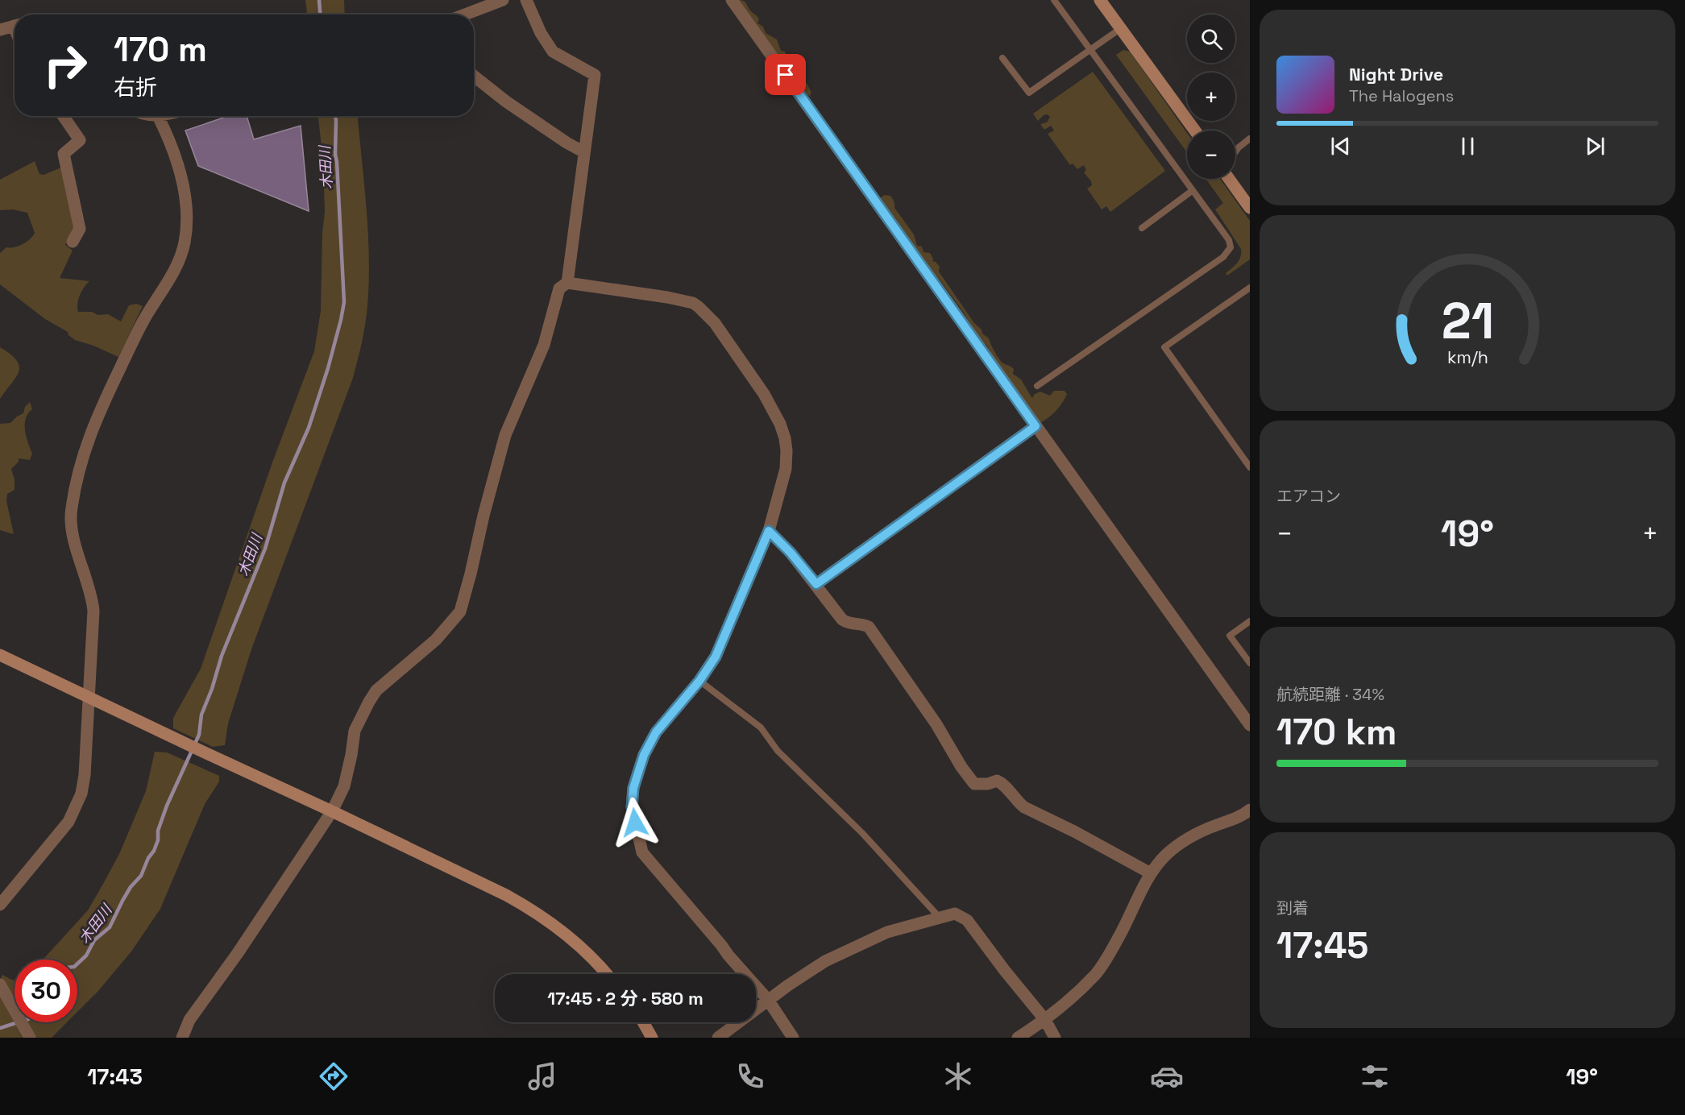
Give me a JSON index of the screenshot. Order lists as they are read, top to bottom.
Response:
{
  "water": ["木田川"],
  "page": {
    "map_buttons": ["+", "−"],
    "turn": ["170 m", "右折"],
    "song": ["Night Drive", "The Halogens"],
    "tile": [
      "エアコン",
      ["航続距離 · 34%", "170 km"],
      ["到着", "17:45"]
    ],
    "heat": ["−", "19°", "+"],
    "limit": "30",
    "trip": "17:45 · 2 分 · 580 m",
    "tabs": ["17:43", "19°"],
    "gauge": ["21", "km/h"]
  }
}
